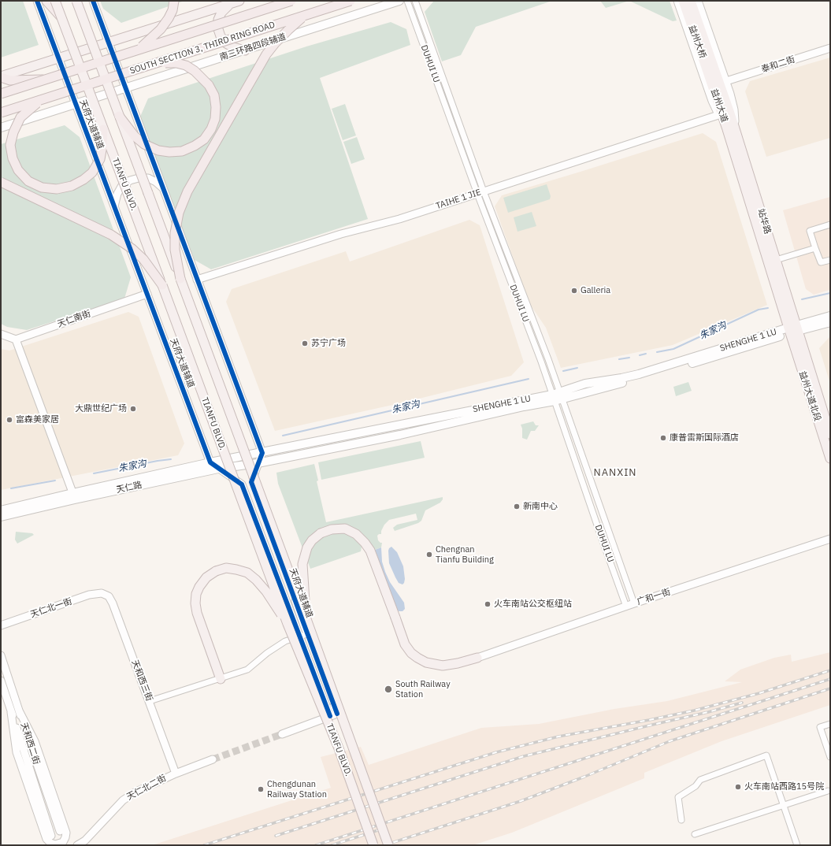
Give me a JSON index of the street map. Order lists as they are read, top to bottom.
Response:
{
  "streets": {
    "highway": ["SOUTH SECTION 3, THIRD RING ROAD"],
    "main road": [
      "益州大桥",
      "南三环路四段辅道",
      "益州大道",
      "TIANFU BLVD.",
      "站华路",
      "SHENGHE 1 LU",
      "益州大道北段",
      "天仁路"
    ],
    "street": [
      "DUHUI LU",
      "泰和二街",
      "天府大道辅道",
      "TAIHE 1 JIE",
      "天仁南街",
      "广和一街",
      "天仁北一街",
      "天和西三街",
      "天和西二街",
      "天仁北二街"
    ]
  },
  "crossings": [
    ["益州大桥", "泰和二街"],
    ["益州大桥", "益州大道"],
    ["南三环路四段辅道", "天府大道辅道"],
    ["DUHUI LU", "TAIHE 1 JIE"],
    ["DUHUI LU", "SHENGHE 1 LU"],
    ["DUHUI LU", "广和一街"],
    ["泰和二街", "益州大道"],
    ["益州大道", "站华路"],
    ["天府大道辅道", "天仁南街"],
    ["天府大道辅道", "SHENGHE 1 LU"],
    ["天府大道辅道", "天仁路"],
    ["站华路", "SHENGHE 1 LU"],
    ["站华路", "益州大道北段"],
    ["SHENGHE 1 LU", "益州大道北段"],
    ["SHENGHE 1 LU", "天仁路"],
    ["天仁北一街", "天和西三街"],
    ["天和西三街", "天仁北二街"]
  ],
  "districts": ["NANXIN"],
  "water": ["朱家沟"],
  "places": [
    "Galleria",
    "苏宁广场",
    "大鼎世纪广场",
    "富森美家居",
    "康普雷斯国际酒店",
    "新南中心",
    "Chengnan Tianfu Building",
    "火车南站公交枢纽站",
    "South Railway Station",
    "火车南站西路15号院",
    "Chengdunan Railway Station"
  ]
}
